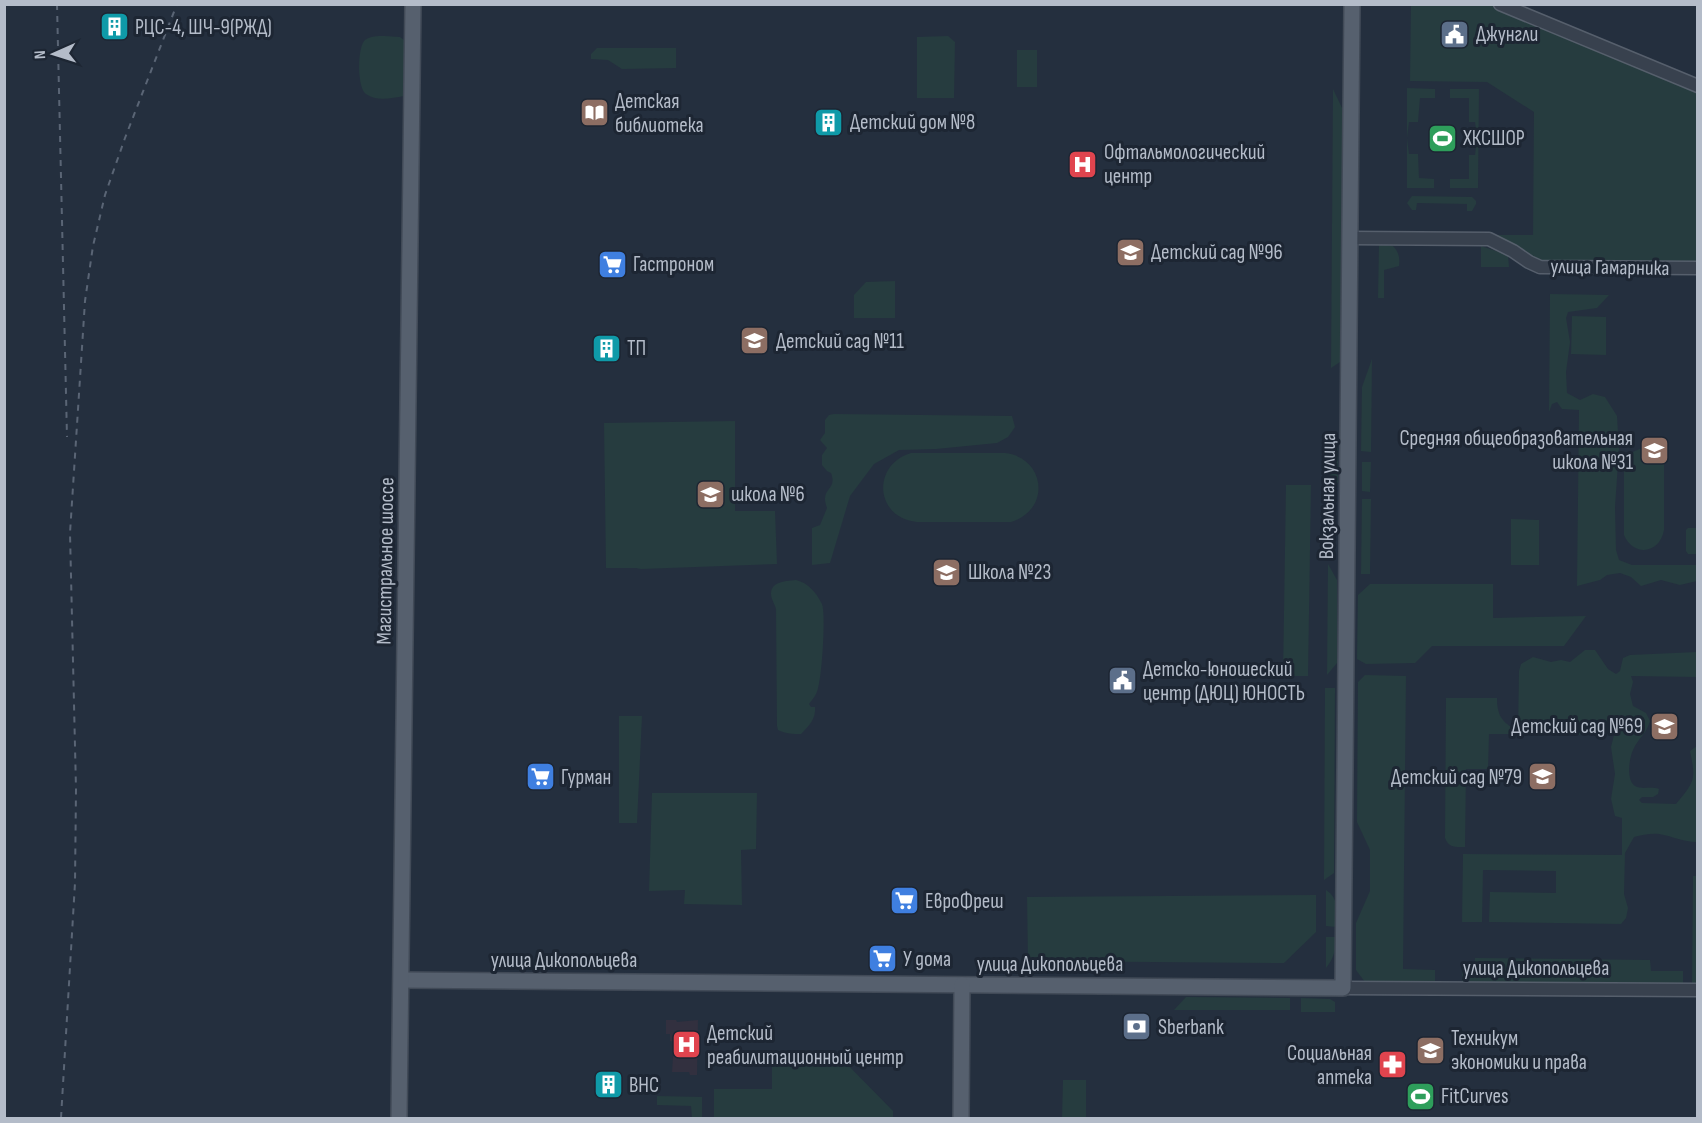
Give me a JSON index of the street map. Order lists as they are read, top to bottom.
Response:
{
  "streets": {
    "main road": ["Вокзальная улица", "Магистральное шоссе", "улица Дикопольцева"],
    "street": ["улица Гамарника"]
  },
  "crossings": [
    ["улица Гамарника", "Вокзальная улица"],
    ["Вокзальная улица", "улица Дикопольцева"],
    ["Магистральное шоссе", "улица Дикопольцева"]
  ],
  "places": {
    "building": [
      "РЦС-4, ШЧ-9(РЖД)",
      "Детский дом №8",
      "ТП",
      "ВНС"
    ],
    "public building": ["Джунгли", "Детско-юношеский центр (ДЮЦ) ЮНОСТЬ"],
    "library": ["Детская библиотека"],
    "sports": ["ХКСШОР", "FitCurves"],
    "hospital": ["Офтальмологический центр", "Детский реабилитационный центр"],
    "school or university": [
      "Детский сад №96",
      "Детский сад №11",
      "Средняя общеобразовательная школа №31",
      "школа №6",
      "Школа №23",
      "Детский сад №69",
      "Детский сад №79",
      "Техникум экономики и права"
    ],
    "supermarket": [
      "Гастроном",
      "Гурман",
      "ЕвроФреш",
      "У дома"
    ],
    "bank": ["Sberbank"],
    "pharmacy": ["Социальная аптека"]
  },
  "north": "left"
}
